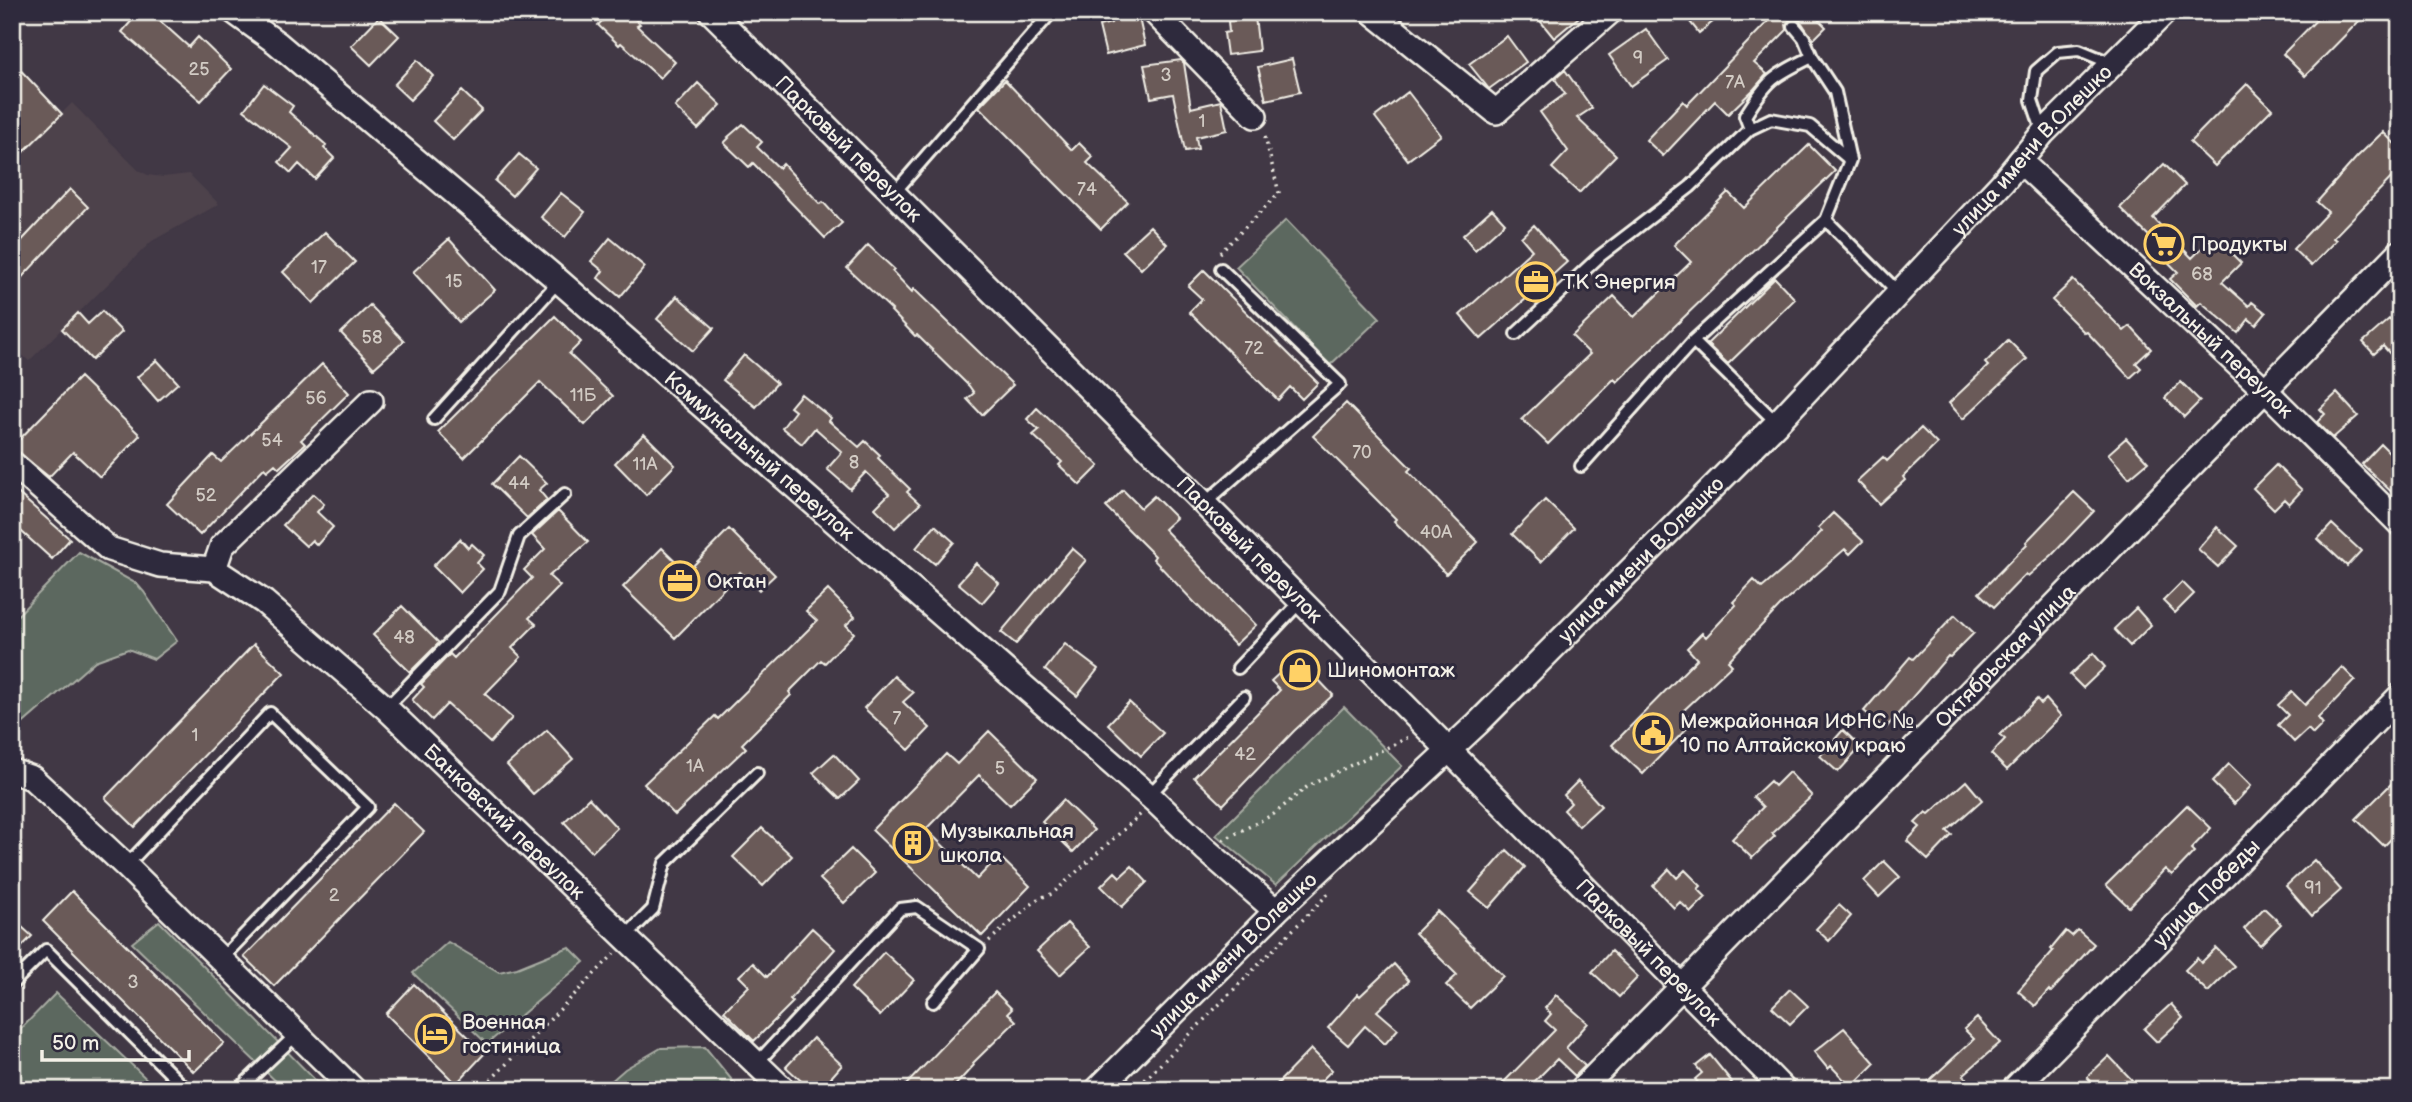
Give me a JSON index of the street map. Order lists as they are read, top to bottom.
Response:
{
  "streets": {
    "street": [
      "Парковый переулок",
      "улица имени В.Олешко",
      "Вокзальный переулок",
      "Коммунальный переулок",
      "Октябрьская улица",
      "Банковский переулок",
      "улица Победы"
    ]
  },
  "crossings": [
    ["Парковый переулок", "улица имени В.Олешко"],
    ["Парковый переулок", "Октябрьская улица"],
    ["улица имени В.Олешко", "Вокзальный переулок"],
    ["улица имени В.Олешко", "Коммунальный переулок"],
    ["Вокзальный переулок", "Октябрьская улица"]
  ],
  "places": {
    "supermarket": ["Продукты"],
    "office": ["ТК Энергия", "Октан"],
    "shop": ["Шиномонтаж"],
    "public building": ["Межрайонная ИФНС № 10 по Алтайскому краю"],
    "building": ["Музыкальная школа"],
    "hotel": ["Военная гостиница"]
  },
  "house_numbers": [
    "9",
    "25",
    "3",
    "7А",
    "1",
    "74",
    "17",
    "68",
    "15",
    "58",
    "72",
    "11Б",
    "56",
    "54",
    "70",
    "8",
    "11А",
    "44",
    "52",
    "40А",
    "48",
    "7",
    "1",
    "42",
    "1А",
    "5",
    "91",
    "2",
    "3"
  ],
  "scale_bar": "50 m"
}
